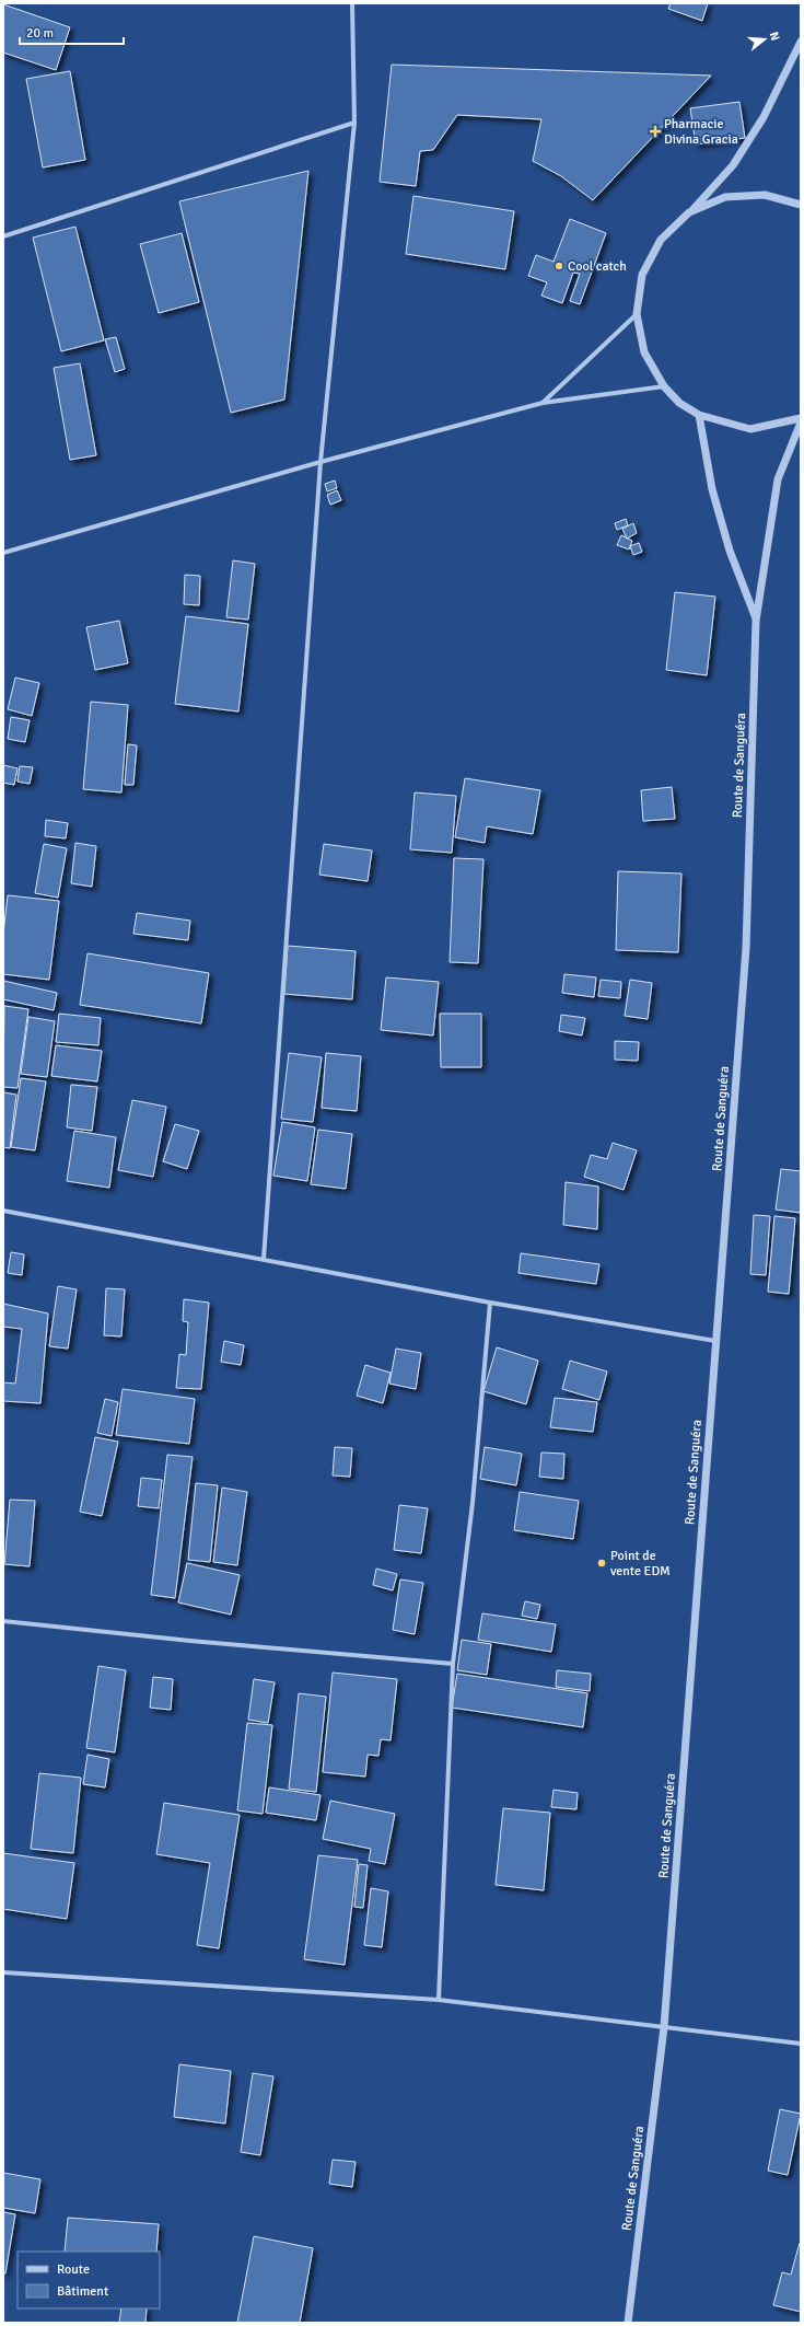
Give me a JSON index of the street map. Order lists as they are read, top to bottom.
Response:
{
  "streets": {
    "street": ["Route de Sanguéra"]
  },
  "places": {
    "health": ["Pharmacie Divina Gracia"],
    "other": ["Cool catch", "Point de vente EDM"]
  },
  "legend": ["Route", "Bâtiment"],
  "scale_bar": "20 m",
  "north": "right"
}
